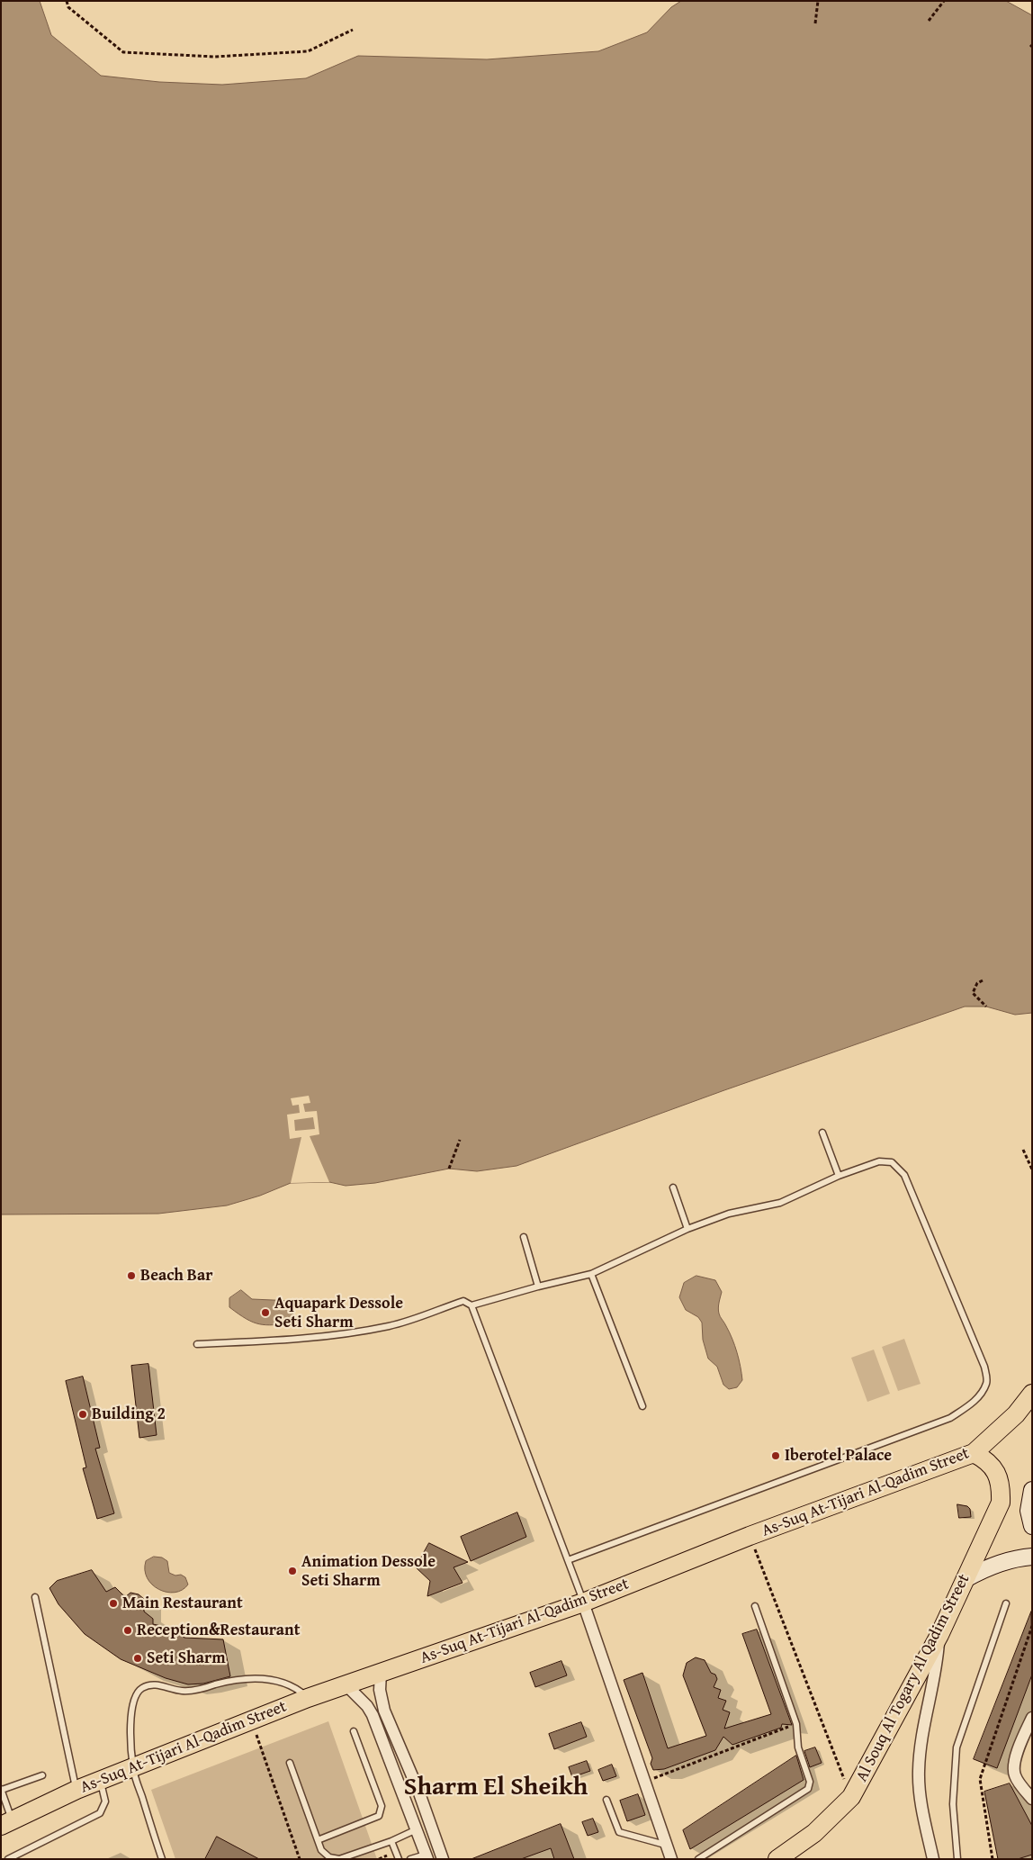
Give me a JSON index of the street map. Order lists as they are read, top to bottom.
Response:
{
  "streets": {
    "main road": ["As-Suq At-Tijari Al-Qadim Street", "Al Souq Al Togary Al Qadim Street"]
  },
  "crossings": [
    ["As-Suq At-Tijari Al-Qadim Street", "Al Souq Al Togary Al Qadim Street"]
  ],
  "districts": ["Sharm El Sheikh"],
  "places": [
    "Beach Bar",
    "Aquapark Dessole Seti Sharm",
    "Building 2",
    "Iberotel Palace",
    "Animation Dessole Seti Sharm",
    "Main Restaurant",
    "Reception&Restaurant",
    "Seti Sharm"
  ]
}
